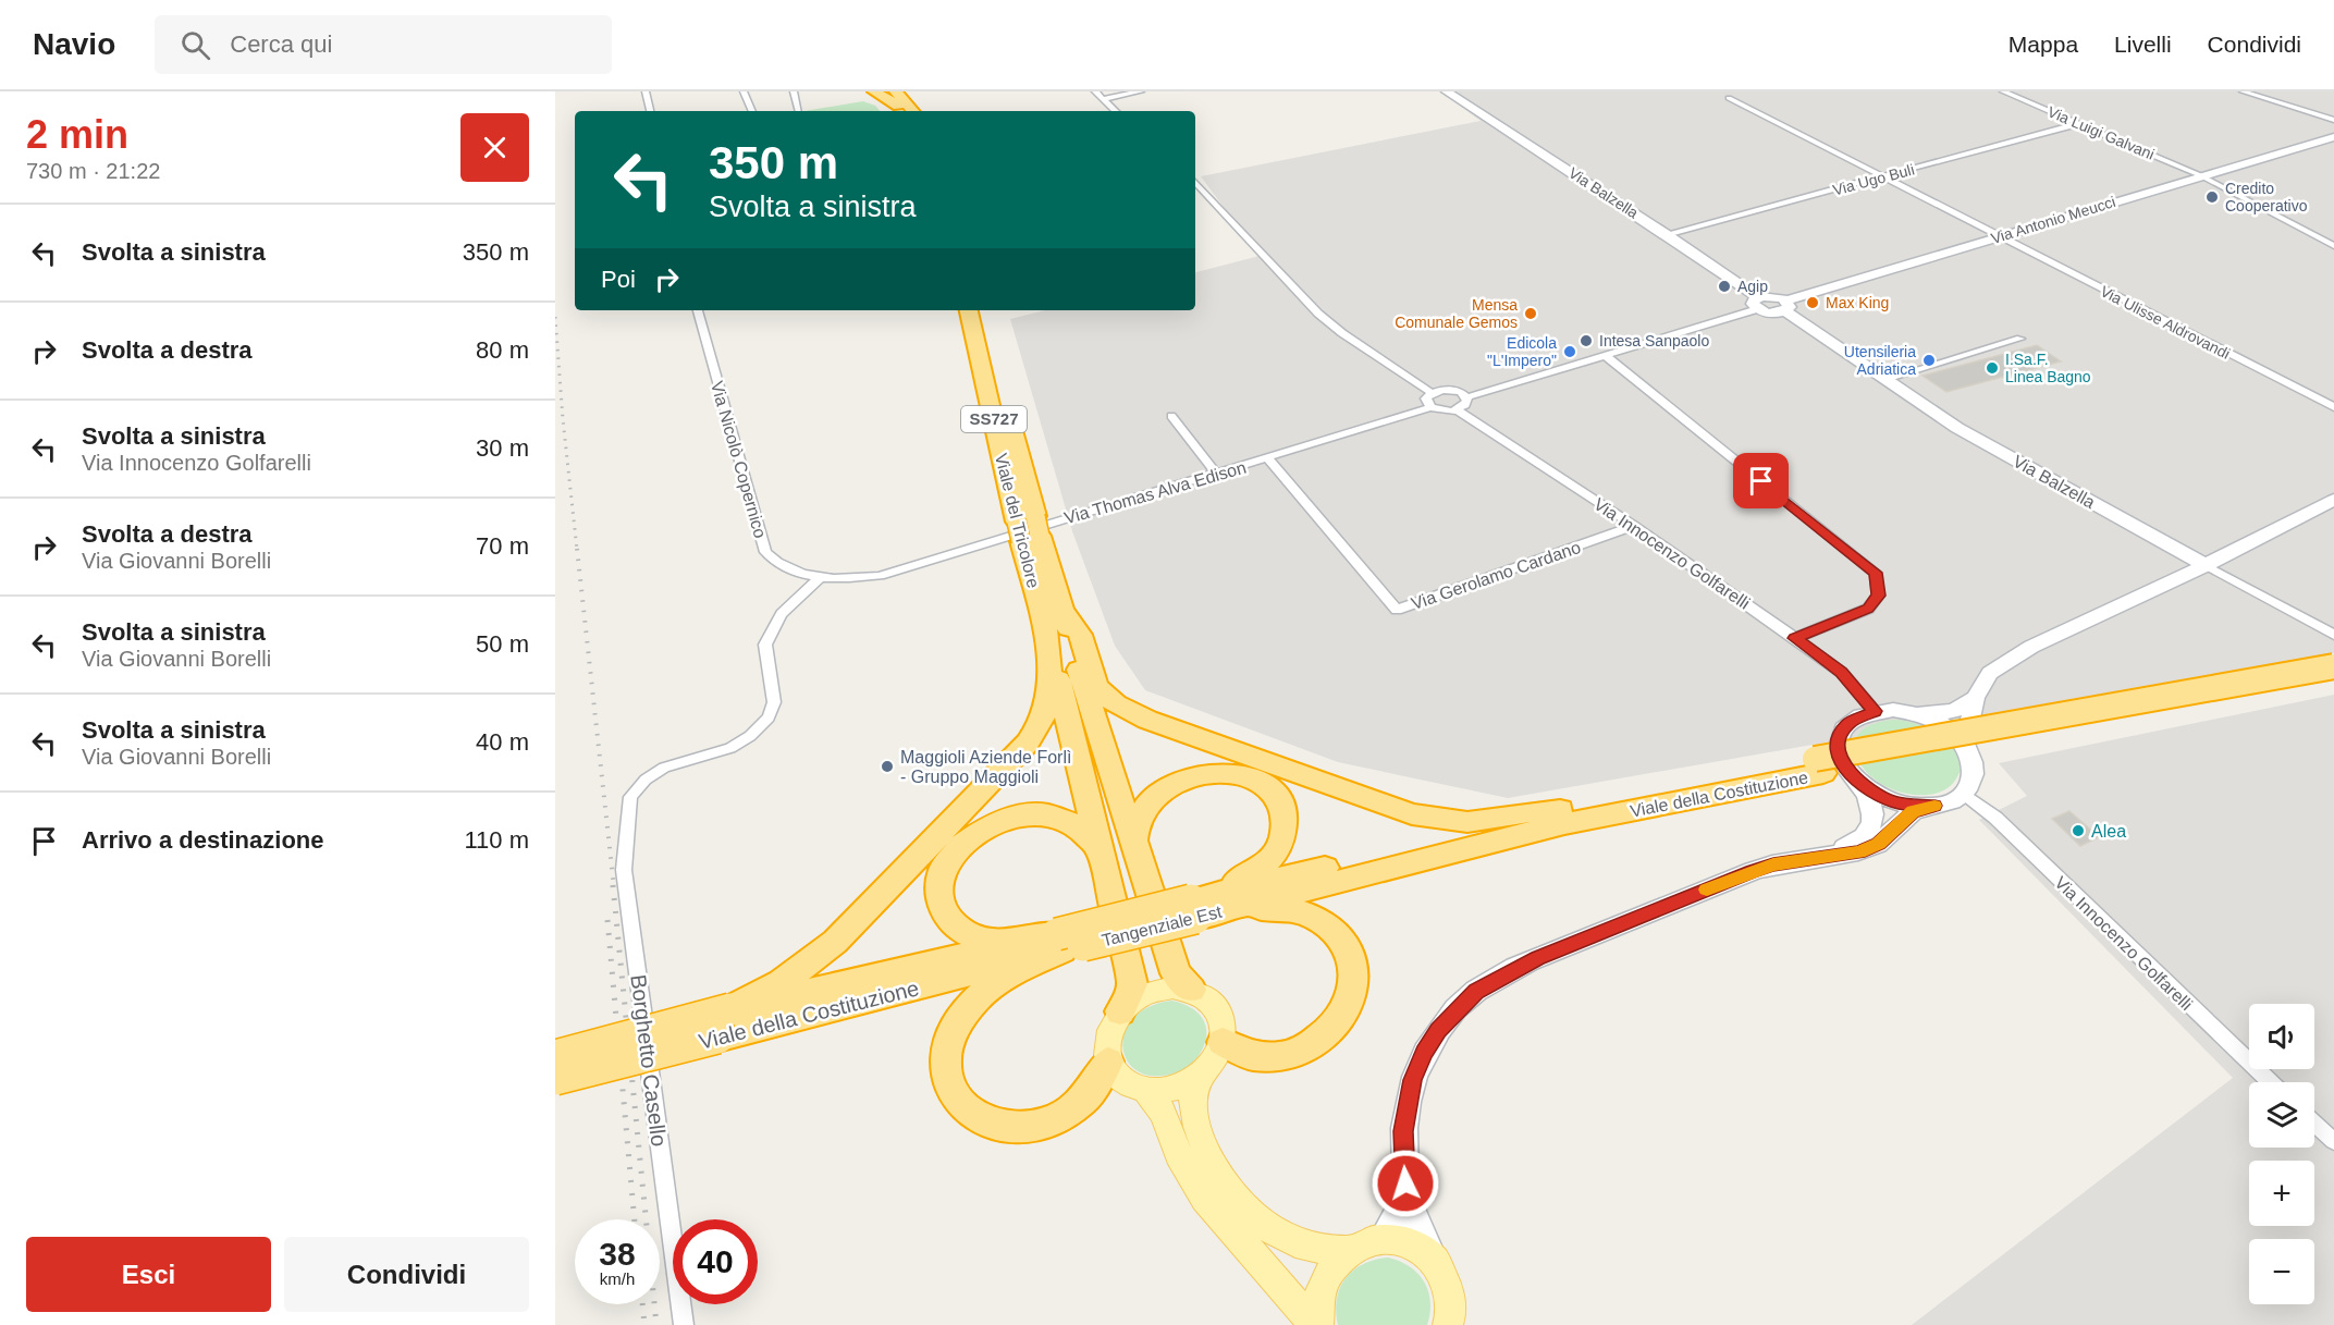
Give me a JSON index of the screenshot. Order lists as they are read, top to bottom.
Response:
{
  "streets": {
    "highway": [
      "SS727",
      "Viale del Tricolore",
      "Viale della Costituzione",
      "Tangenziale Est"
    ],
    "street": [
      "Via Luigi Galvani",
      "Via Ugo Buli",
      "Via Balzella",
      "Via Antonio Meucci",
      "Via Ulisse Aldrovandi",
      "Via Nicolò Copernico",
      "Via Thomas Alva Edison",
      "Via Innocenzo Golfarelli",
      "Via Gerolamo Cardano",
      "Borghetto Casello"
    ]
  },
  "crossings": [
    ["Via Luigi Galvani", "Via Ugo Buli"],
    ["Via Luigi Galvani", "Via Antonio Meucci"],
    ["Via Ugo Buli", "Via Balzella"],
    ["Via Ugo Buli", "Via Ulisse Aldrovandi"],
    ["Via Balzella", "Via Antonio Meucci"],
    ["Via Antonio Meucci", "Via Ulisse Aldrovandi"],
    ["Via Nicolò Copernico", "Via Thomas Alva Edison"],
    ["Via Nicolò Copernico", "Borghetto Casello"],
    ["Via Thomas Alva Edison", "Via Gerolamo Cardano"],
    ["Via Innocenzo Golfarelli", "Via Gerolamo Cardano"],
    ["Viale della Costituzione", "Tangenziale Est"]
  ],
  "places": [
    "Credito Cooperativo",
    "Agip",
    "Max King",
    "Mensa Comunale Gemos",
    "Intesa Sanpaolo",
    "Edicola \"L'Impero\"",
    "Utensileria Adriatica",
    "I.Sa.F. Linea Bagno",
    "Maggioli Aziende Forlì - Gruppo Maggioli",
    "Alea"
  ],
  "page": {
    "header": "Navio",
    "search": "Cerca qui",
    "nav": ["Mappa", "Livelli", "Condividi"],
    "heading": ["2 min", "730 m · 21:22"],
    "turn": ["350 m", "Svolta a sinistra"],
    "list": [
      {
        "name": "Svolta a sinistra",
        "value": "350 m"
      },
      {
        "name": "Svolta a destra",
        "value": "80 m"
      },
      {
        "name": "Svolta a sinistra",
        "note": "Via Innocenzo Golfarelli",
        "value": "30 m"
      },
      {
        "name": "Svolta a destra",
        "note": "Via Giovanni Borelli",
        "value": "70 m"
      },
      {
        "name": "Svolta a sinistra",
        "note": "Via Giovanni Borelli",
        "value": "50 m"
      },
      {
        "name": "Svolta a sinistra",
        "note": "Via Giovanni Borelli",
        "value": "40 m"
      },
      {
        "name": "Arrivo a destinazione",
        "value": "110 m"
      }
    ],
    "then": "Poi",
    "map_buttons": ["+", "−"],
    "speed": "38 km/h",
    "limit": "40",
    "buttons": ["Esci", "Condividi"]
  }
}
